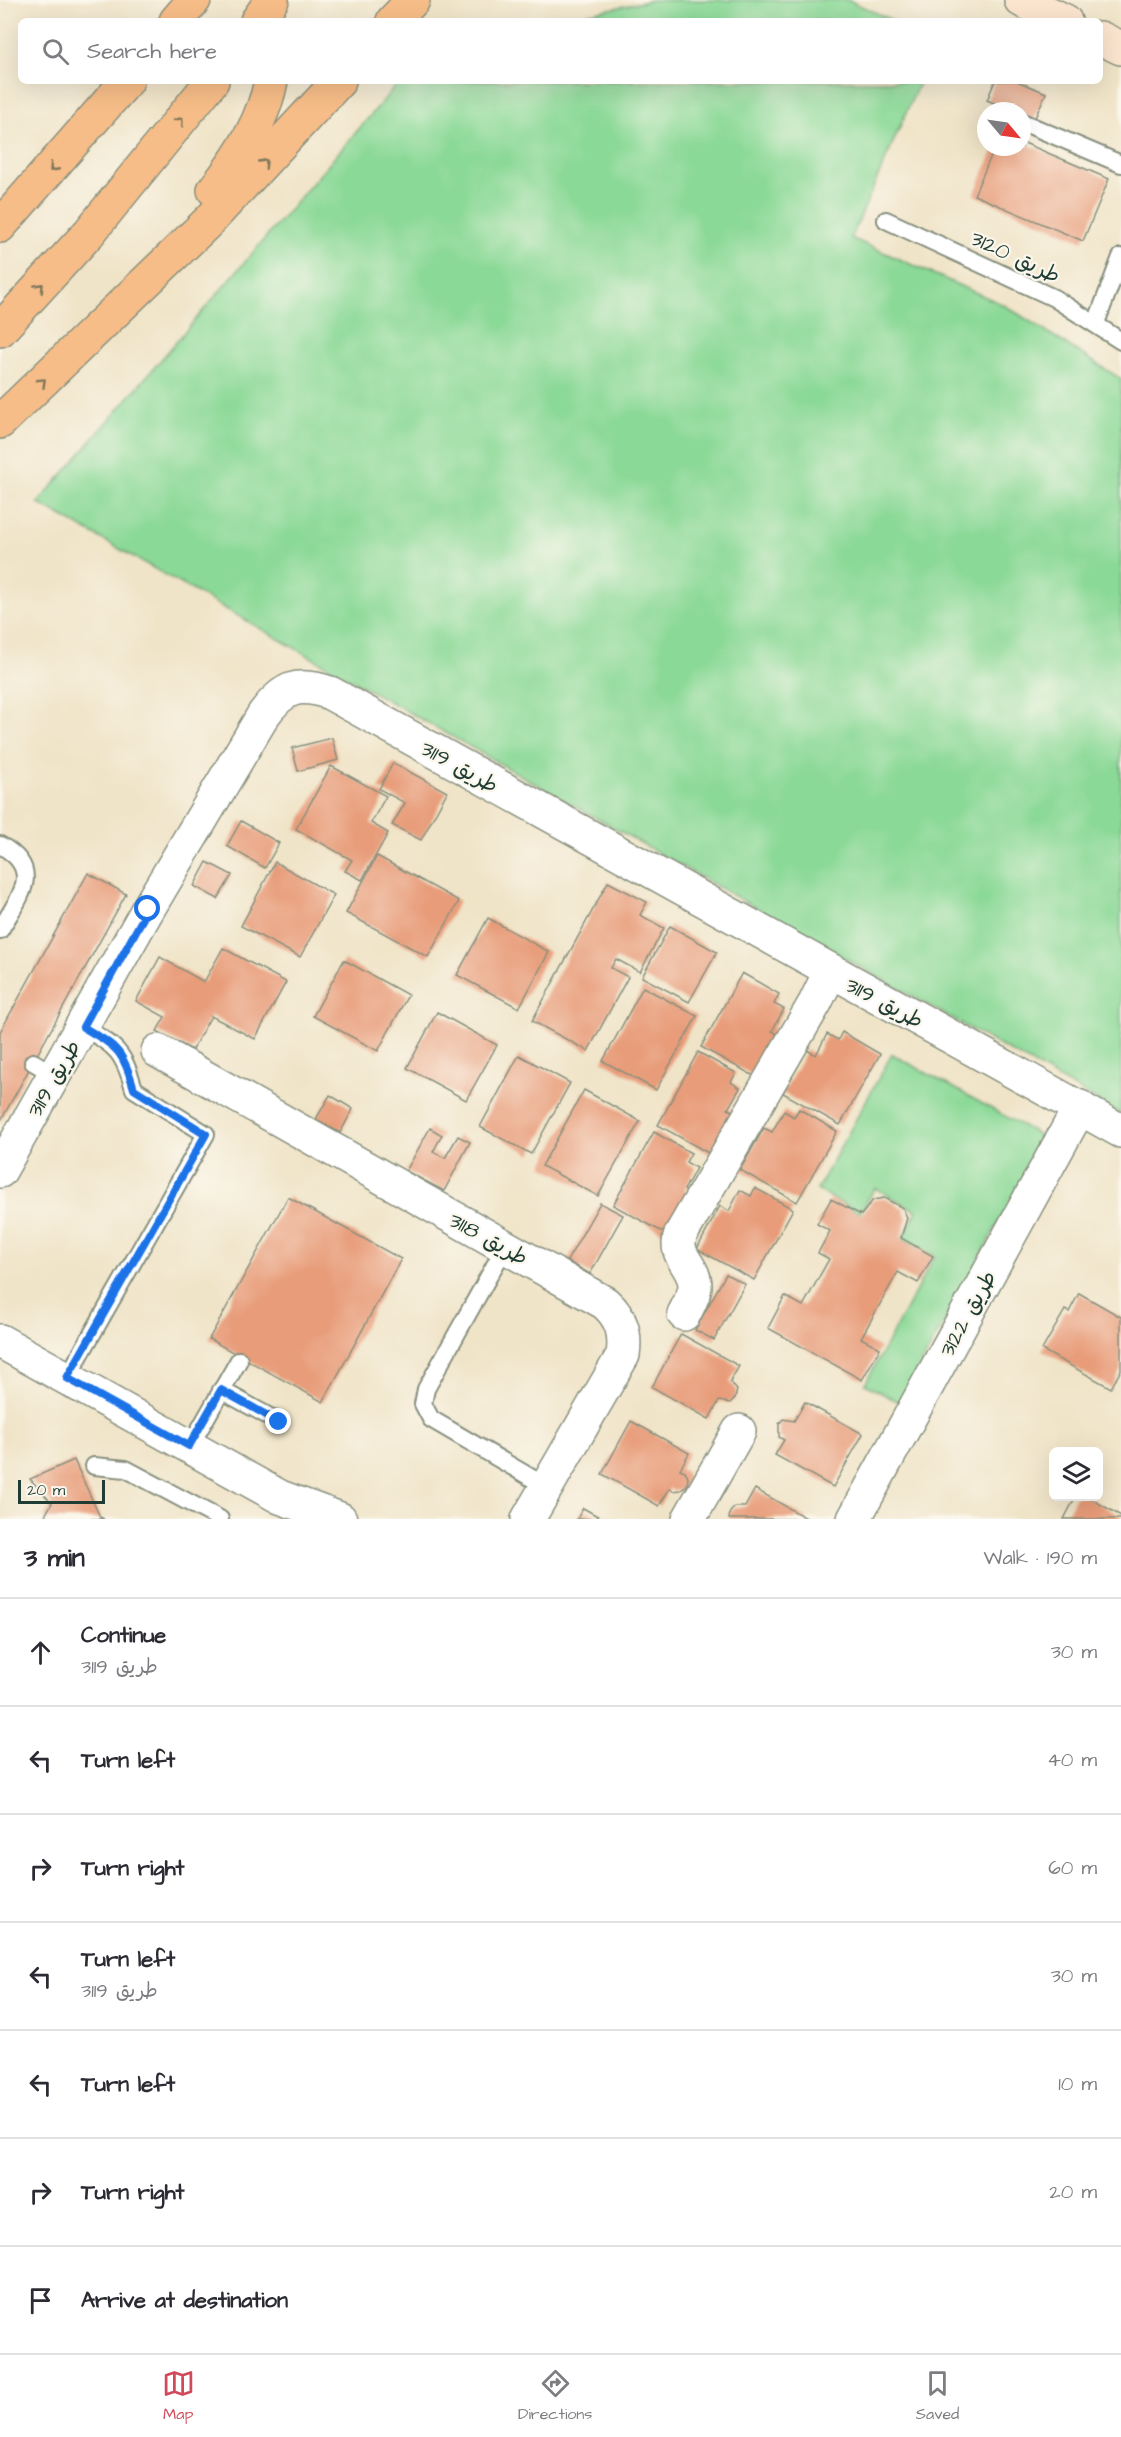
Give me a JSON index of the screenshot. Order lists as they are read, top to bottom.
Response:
{
  "streets": {
    "street": ["طريق 3119", "طريق 3118", "طريق 3122"],
    "lane": ["طريق 3120"]
  },
  "crossings": [
    ["طريق 3119", "طريق 3122"]
  ],
  "scale_bar": "20 m",
  "north": "bottom right",
  "page": {
    "search": "Search here",
    "scale": "20 m",
    "heading": ["3 min", "Walk · 190 m"],
    "list": [
      ["Continue", "طريق 3119", "30 m"],
      ["Turn left", "40 m"],
      ["Turn right", "60 m"],
      ["Turn left", "طريق 3119", "30 m"],
      ["Turn left", "10 m"],
      ["Turn right", "20 m"],
      "Arrive at destination"
    ],
    "nav": ["Map", "Directions", "Saved"]
  }
}
